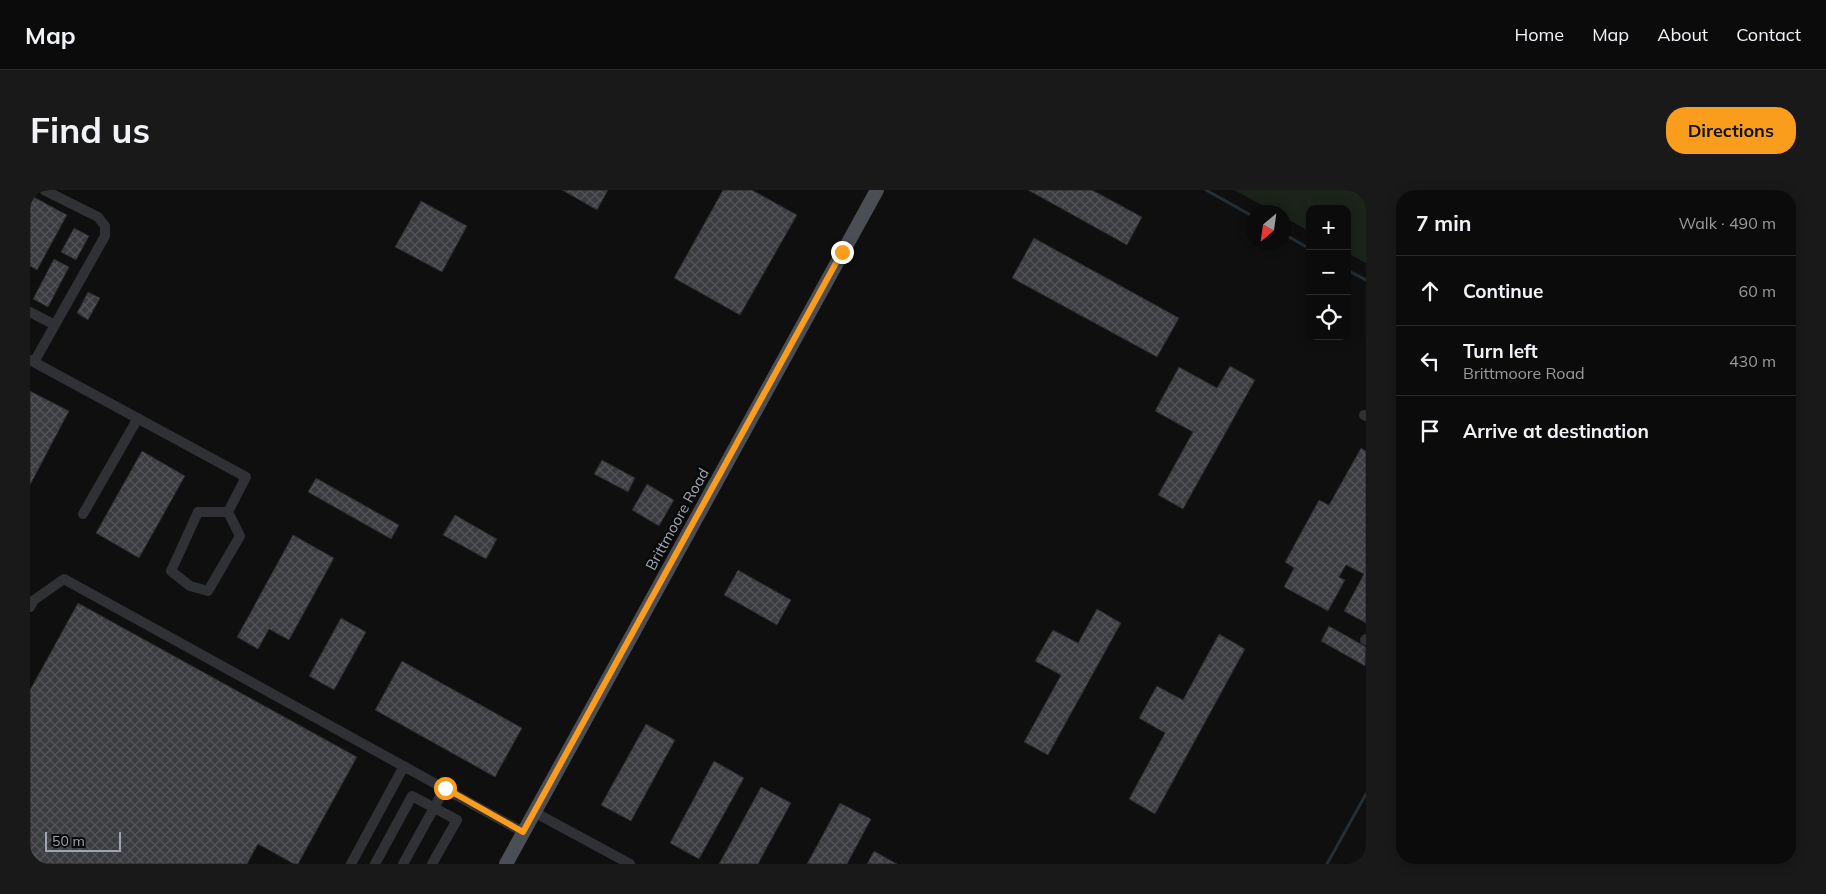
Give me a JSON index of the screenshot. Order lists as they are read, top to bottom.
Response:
{
  "streets": {
    "main road": ["Brittmoore Road"]
  },
  "scale_bar": "50 m",
  "north": "bottom left",
  "page": {
    "header": "Map",
    "nav": [
      "Home",
      "Map",
      "About",
      "Contact"
    ],
    "buttons": "Directions",
    "title": "Find us",
    "heading": ["7 min", "Walk · 490 m"],
    "map_buttons": ["+", "−"],
    "list": [
      ["Continue", "60 m"],
      ["Turn left", "Brittmoore Road", "430 m"],
      "Arrive at destination"
    ],
    "scale": "50 m"
  }
}
